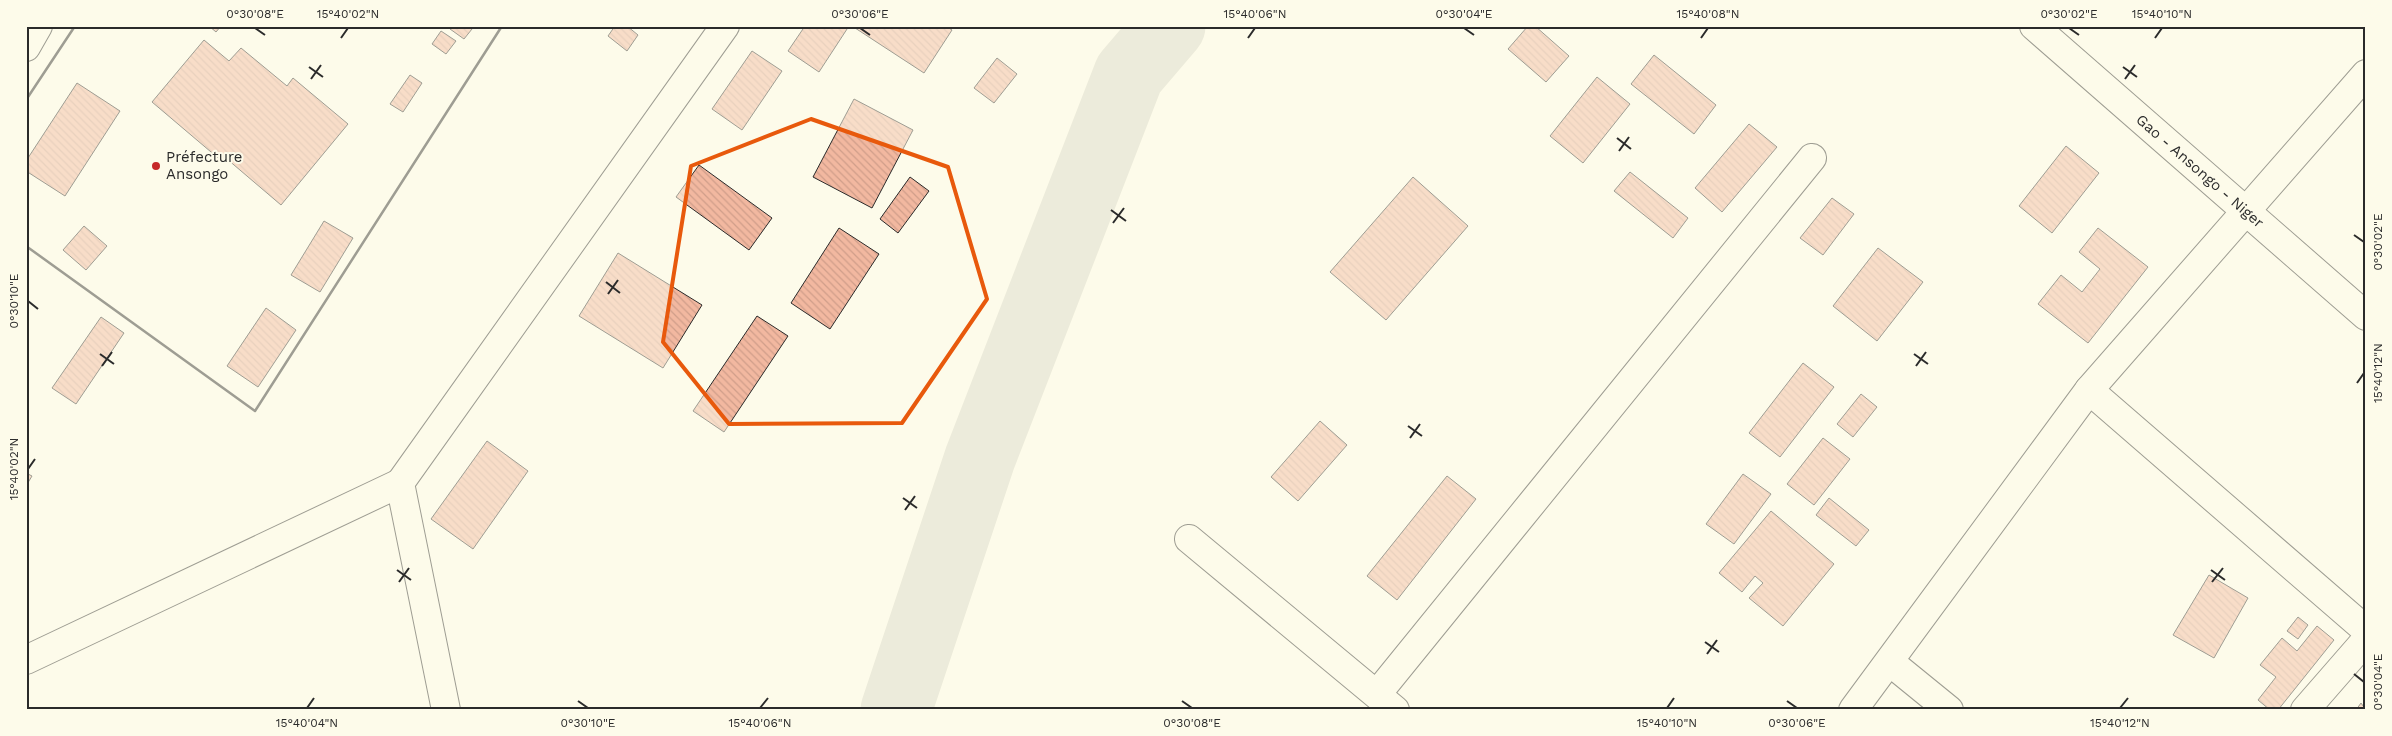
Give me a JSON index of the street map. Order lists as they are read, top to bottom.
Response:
{
  "streets": {
    "street": ["Gao - Ansongo - Niger"]
  },
  "places": ["Préfecture Ansongo"],
  "coordinates": [
    "0°30'08\"E",
    "15°40'02\"N",
    "0°30'06\"E",
    "15°40'06\"N",
    "0°30'04\"E",
    "15°40'08\"N",
    "0°30'02\"E",
    "15°40'10\"N",
    "0°30'10\"E",
    "15°40'12\"N",
    "15°40'04\"N"
  ]
}
